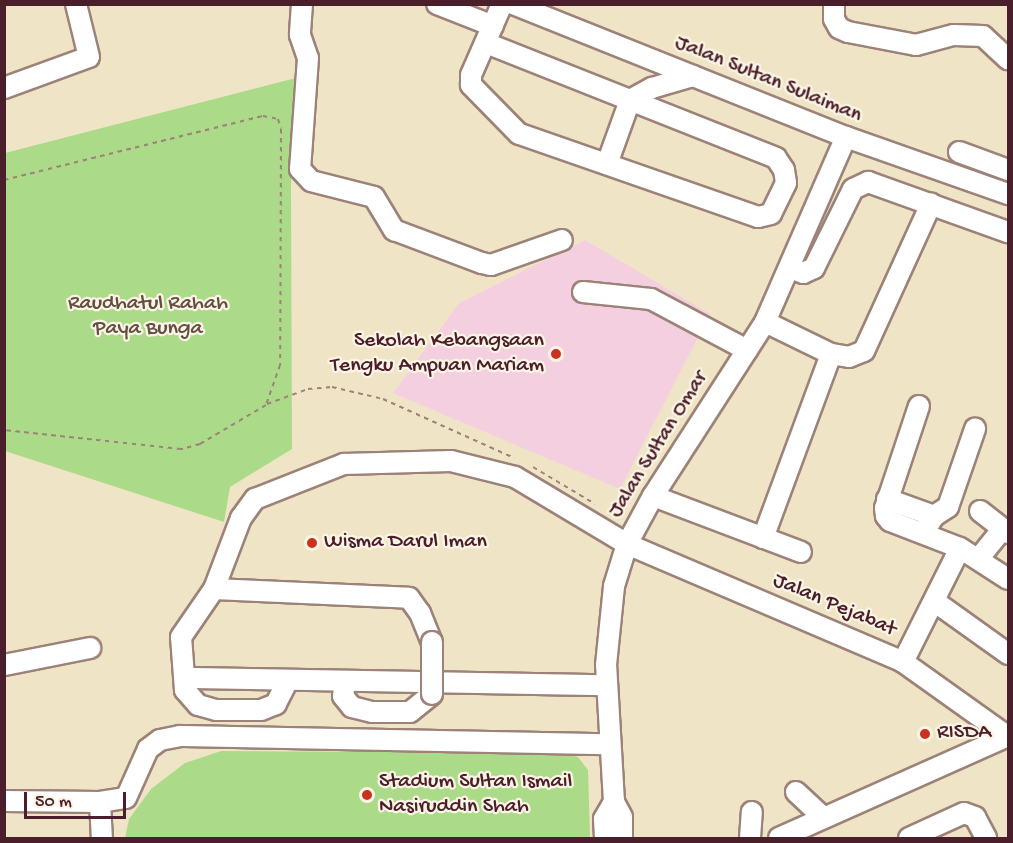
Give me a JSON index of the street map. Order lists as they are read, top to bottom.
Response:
{
  "streets": {
    "street": ["Jalan Sultan Sulaiman", "Jalan Sultan Omar", "Jalan Pejabat"]
  },
  "crossings": [
    ["Jalan Sultan Sulaiman", "Jalan Sultan Omar"],
    ["Jalan Sultan Omar", "Jalan Pejabat"]
  ],
  "parks": ["Raudhatul Rahah Paya Bunga"],
  "places": [
    "Sekolah Kebangsaan Tengku Ampuan Mariam",
    "Wisma Darul Iman",
    "RISDA",
    "Stadium Sultan Ismail Nasiruddin Shah"
  ],
  "scale_bar": "50 m"
}
